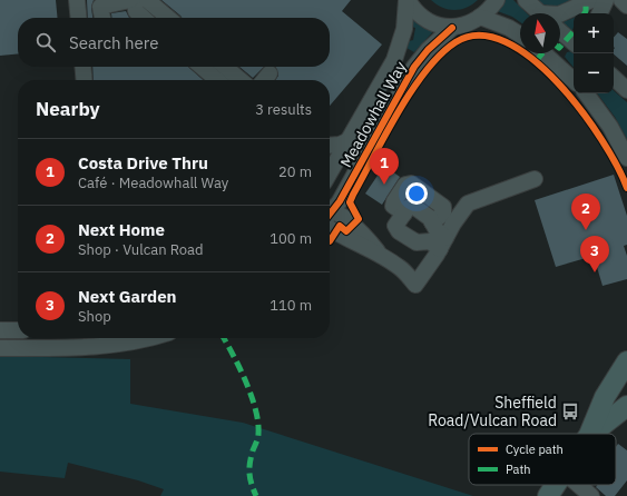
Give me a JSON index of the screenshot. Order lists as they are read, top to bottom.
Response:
{
  "streets": {
    "street": ["Meadowhall Way"]
  },
  "places": {
    "bus stop": ["Sheffield Road/Vulcan Road"]
  },
  "legend": ["Cycle path", "Path"],
  "north": "top",
  "page": {
    "map_buttons": ["+", "−"],
    "search": "Search here",
    "heading": ["Nearby", "3 results"],
    "list": [
      {
        "mark": "1",
        "name": "Costa Drive Thru",
        "note": "Café · Meadowhall Way",
        "value": "20 m"
      },
      {
        "mark": "2",
        "name": "Next Home",
        "note": "Shop · Vulcan Road",
        "value": "100 m"
      },
      {
        "mark": "3",
        "name": "Next Garden",
        "note": "Shop",
        "value": "110 m"
      }
    ],
    "pins": ["1", "2", "3"]
  }
}
